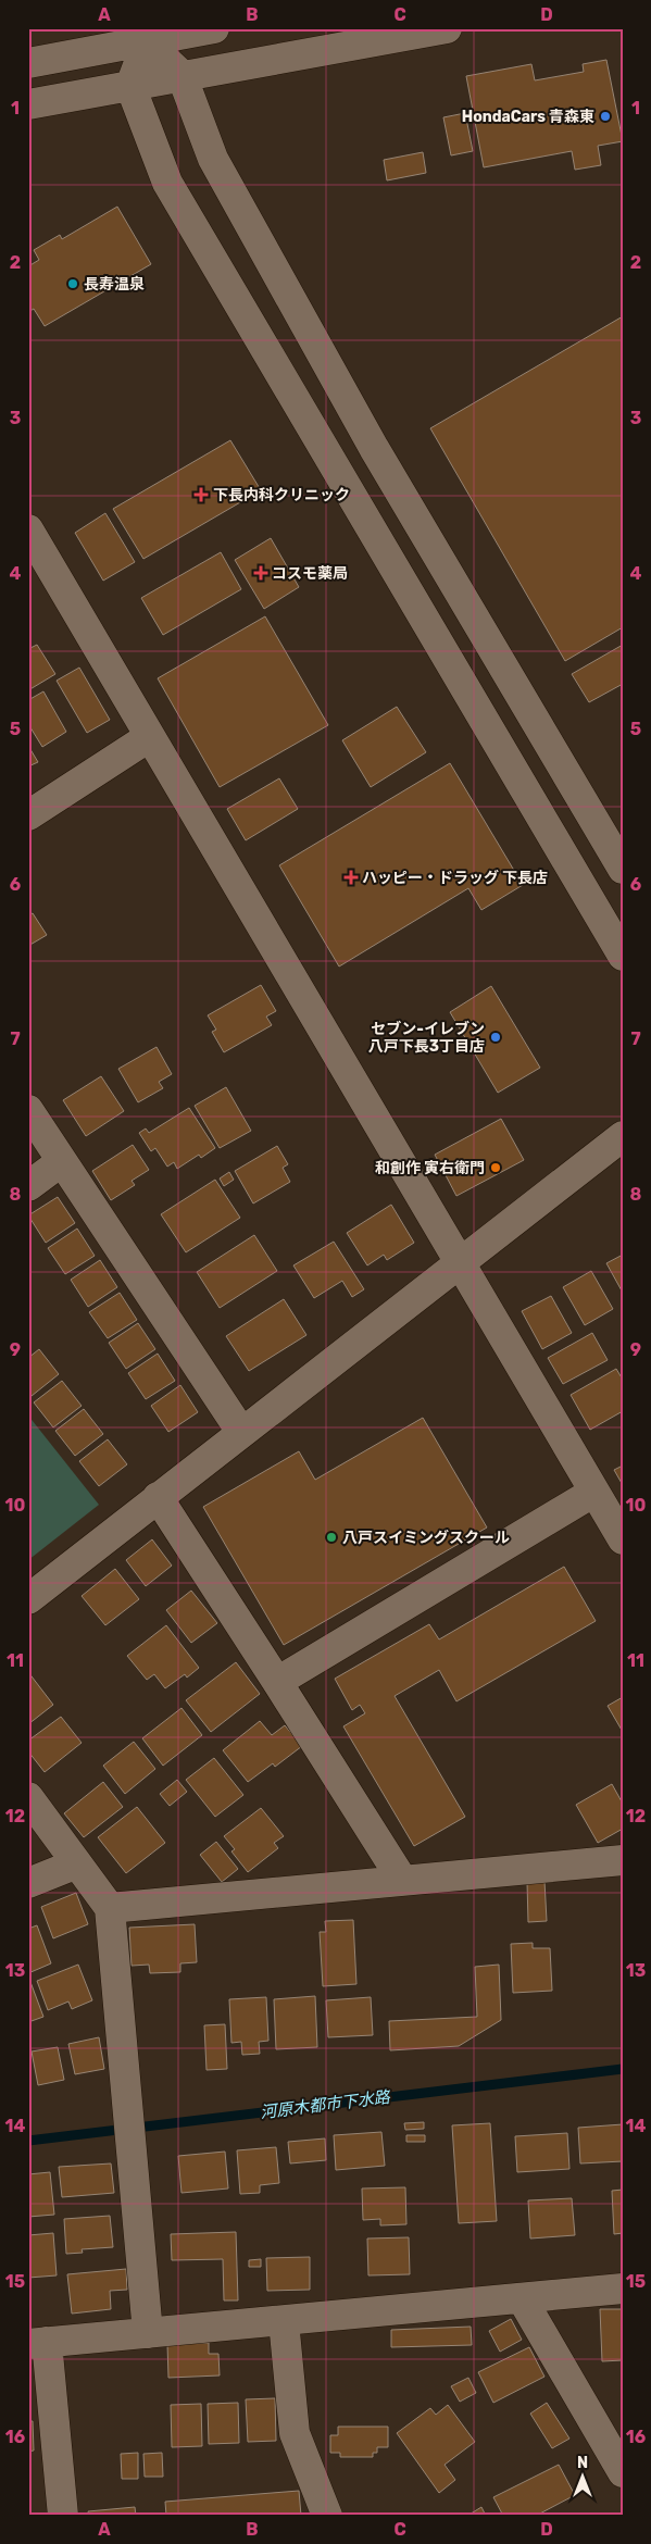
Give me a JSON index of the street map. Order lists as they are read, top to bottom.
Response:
{
  "water": ["河原木都市下水路"],
  "places": {
    "other": [
      "HondaCars 青森東",
      "長寿温泉",
      "セブン-イレブン 八戸下長3丁目店",
      "和創作 寅右衛門",
      "八戸スイミングスクール"
    ],
    "health": ["下長内科クリニック", "コスモ薬局", "ハッピー・ドラッグ 下長店"]
  },
  "north": "top",
  "grid": {
    "columns": [
      "A",
      "B",
      "C",
      "D"
    ],
    "rows": [
      "1",
      "2",
      "3",
      "4",
      "5",
      "6",
      "7",
      "8",
      "9",
      "10",
      "11",
      "12",
      "13",
      "14",
      "15",
      "16"
    ]
  }
}
